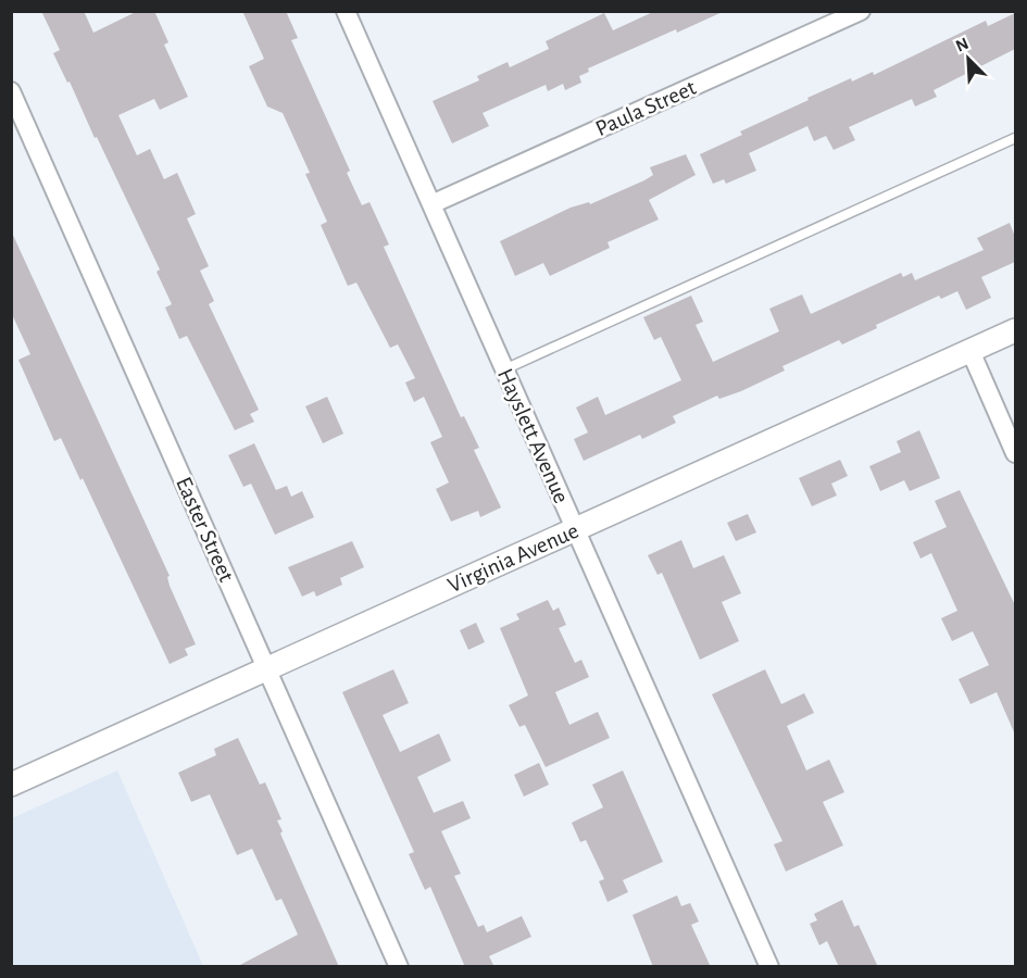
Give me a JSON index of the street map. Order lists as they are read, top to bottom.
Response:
{
  "streets": {
    "street": [
      "Paula Street",
      "Hayslett Avenue",
      "Easter Street",
      "Virginia Avenue"
    ]
  },
  "crossings": [
    ["Paula Street", "Hayslett Avenue"],
    ["Hayslett Avenue", "Virginia Avenue"],
    ["Easter Street", "Virginia Avenue"]
  ],
  "north": "top left"
}
